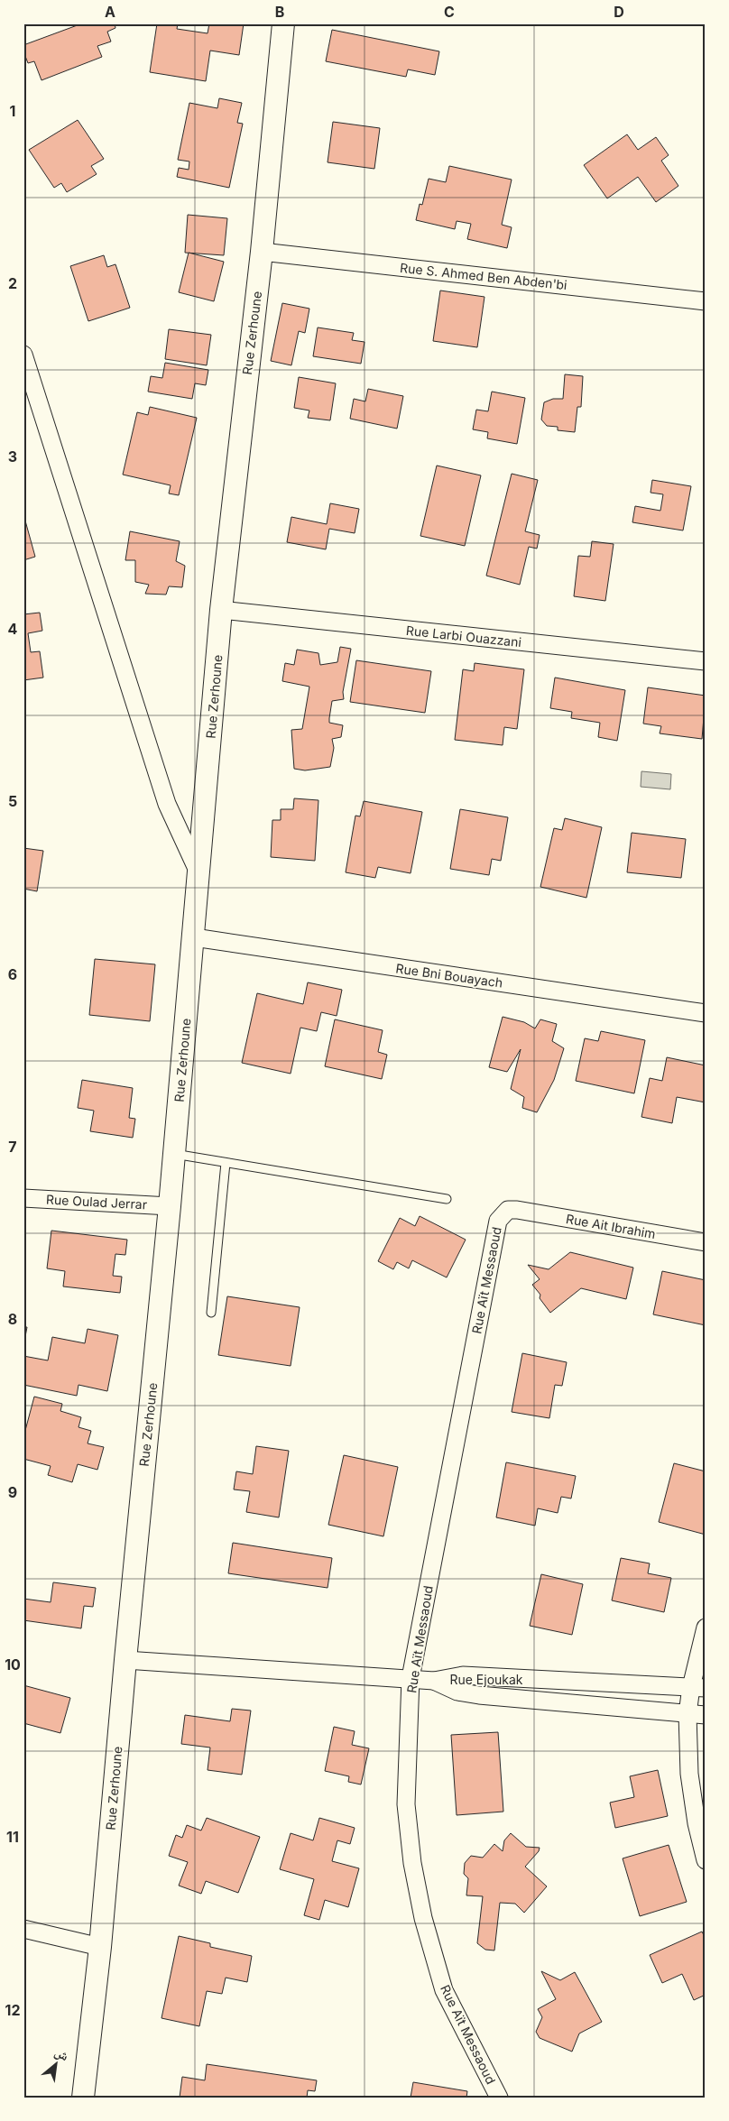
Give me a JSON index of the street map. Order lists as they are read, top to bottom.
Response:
{
  "streets": {
    "street": [
      "Rue S. Ahmed Ben Abden'bi",
      "Rue Zerhoune",
      "Rue Larbi Ouazzani",
      "Rue Bni Bouayach",
      "Rue Oulad Jerrar",
      "Rue Ait Ibrahim",
      "Rue Aït Messaoud",
      "Rue Ejoukak"
    ]
  },
  "crossings": [
    ["Rue S. Ahmed Ben Abden'bi", "Rue Zerhoune"],
    ["Rue Zerhoune", "Rue Larbi Ouazzani"],
    ["Rue Zerhoune", "Rue Bni Bouayach"],
    ["Rue Zerhoune", "Rue Oulad Jerrar"],
    ["Rue Ait Ibrahim", "Rue Aït Messaoud"]
  ],
  "north": "top right",
  "grid": {
    "columns": [
      "A",
      "B",
      "C",
      "D"
    ],
    "rows": [
      "1",
      "2",
      "3",
      "4",
      "5",
      "6",
      "7",
      "8",
      "9",
      "10",
      "11",
      "12"
    ]
  }
}
